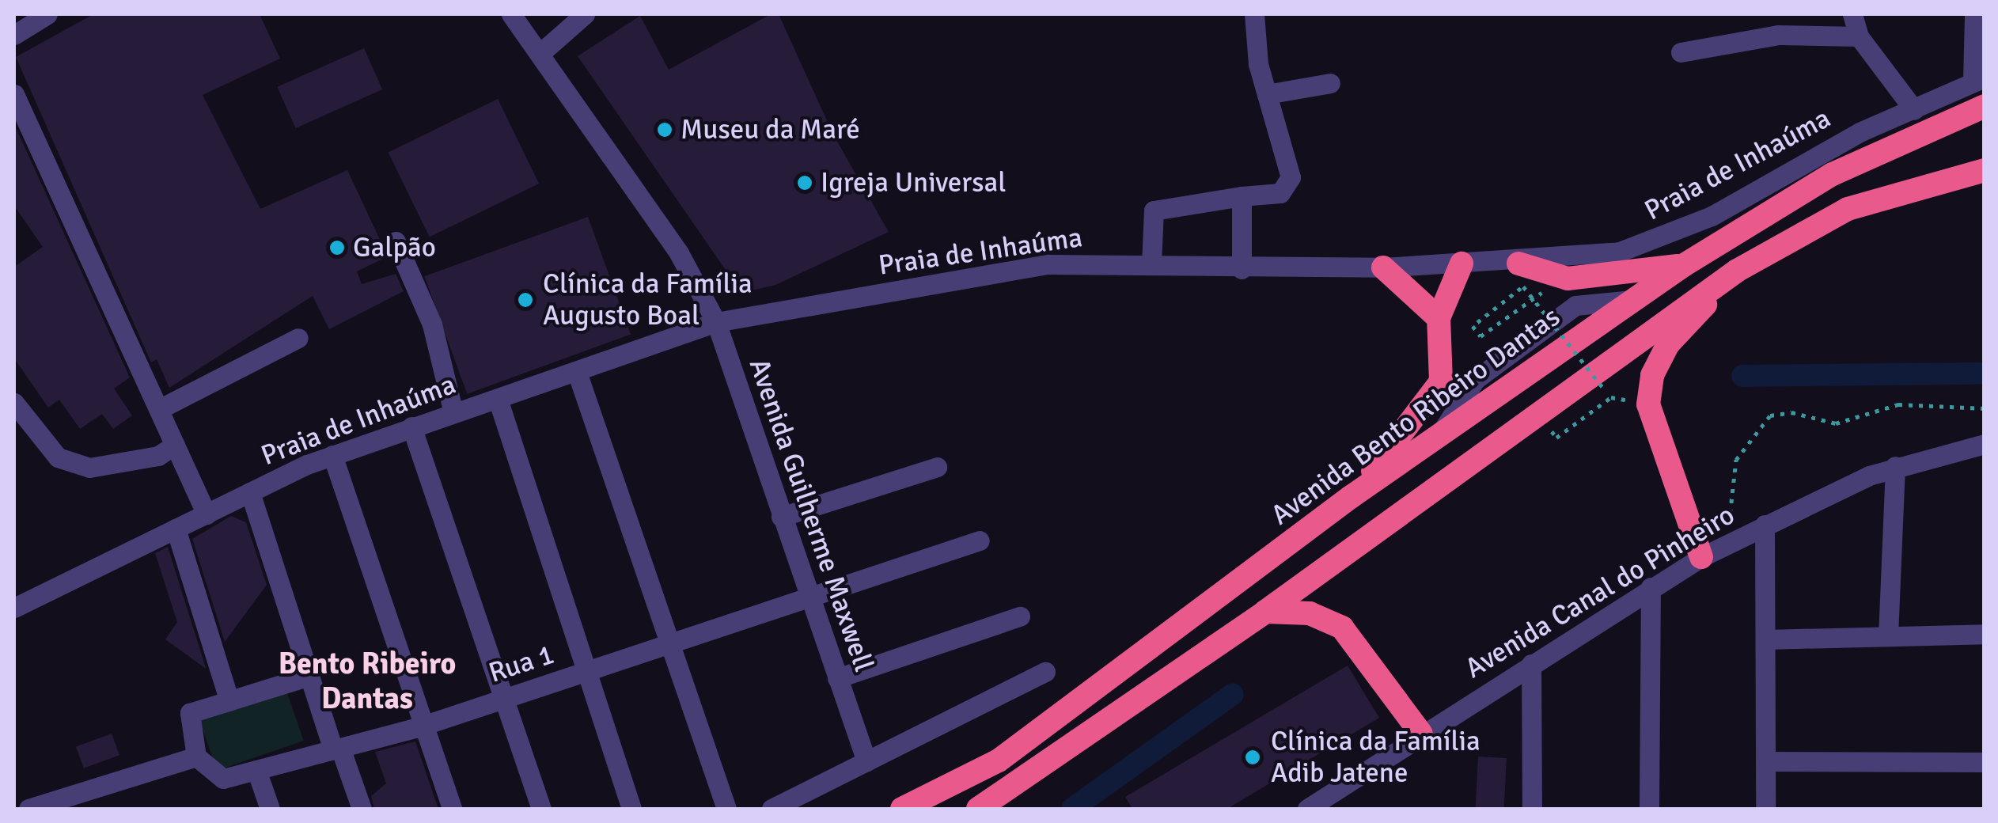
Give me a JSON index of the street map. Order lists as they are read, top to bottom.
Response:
{
  "streets": {
    "highway": ["Avenida Bento Ribeiro Dantas"],
    "street": [
      "Praia de Inhaúma",
      "Avenida Guilherme Maxwell",
      "Avenida Canal do Pinheiro",
      "Rua 1"
    ]
  },
  "crossings": [
    ["Praia de Inhaúma", "Avenida Guilherme Maxwell"],
    ["Avenida Guilherme Maxwell", "Rua 1"]
  ],
  "districts": ["Bento Ribeiro Dantas"],
  "places": [
    "Museu da Maré",
    "Igreja Universal",
    "Galpão",
    "Clínica da Família Augusto Boal",
    "Clínica da Família Adib Jatene"
  ]
}
